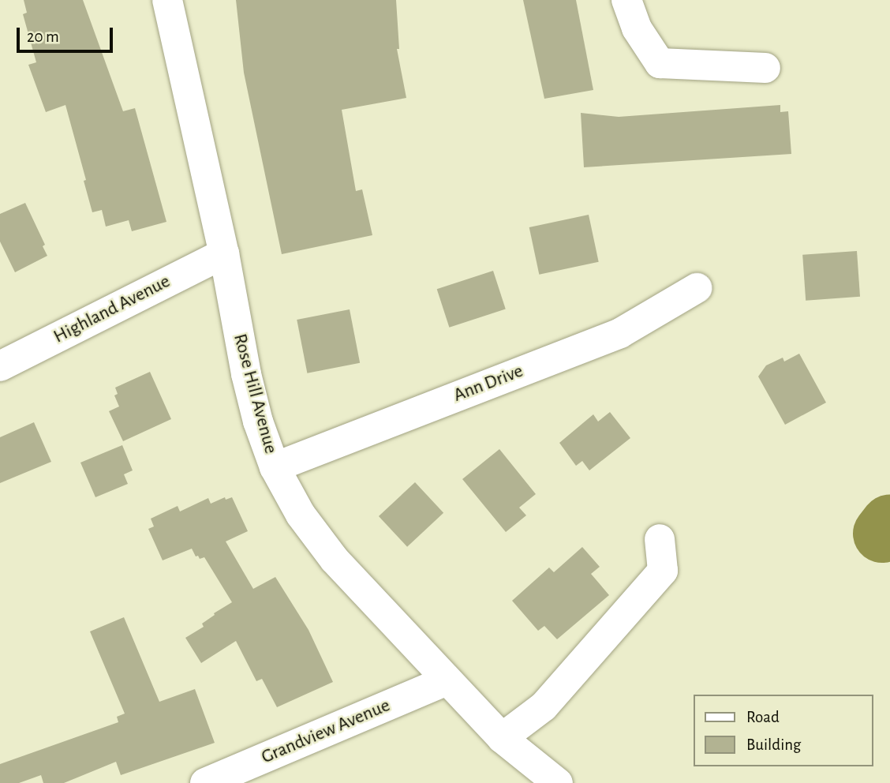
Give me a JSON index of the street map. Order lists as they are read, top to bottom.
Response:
{
  "streets": {
    "street": [
      "Highland Avenue",
      "Ann Drive",
      "Rose Hill Avenue",
      "Grandview Avenue"
    ]
  },
  "crossings": [
    ["Highland Avenue", "Rose Hill Avenue"],
    ["Ann Drive", "Rose Hill Avenue"],
    ["Rose Hill Avenue", "Grandview Avenue"]
  ],
  "legend": ["Road", "Building"],
  "scale_bar": "20 m"
}
